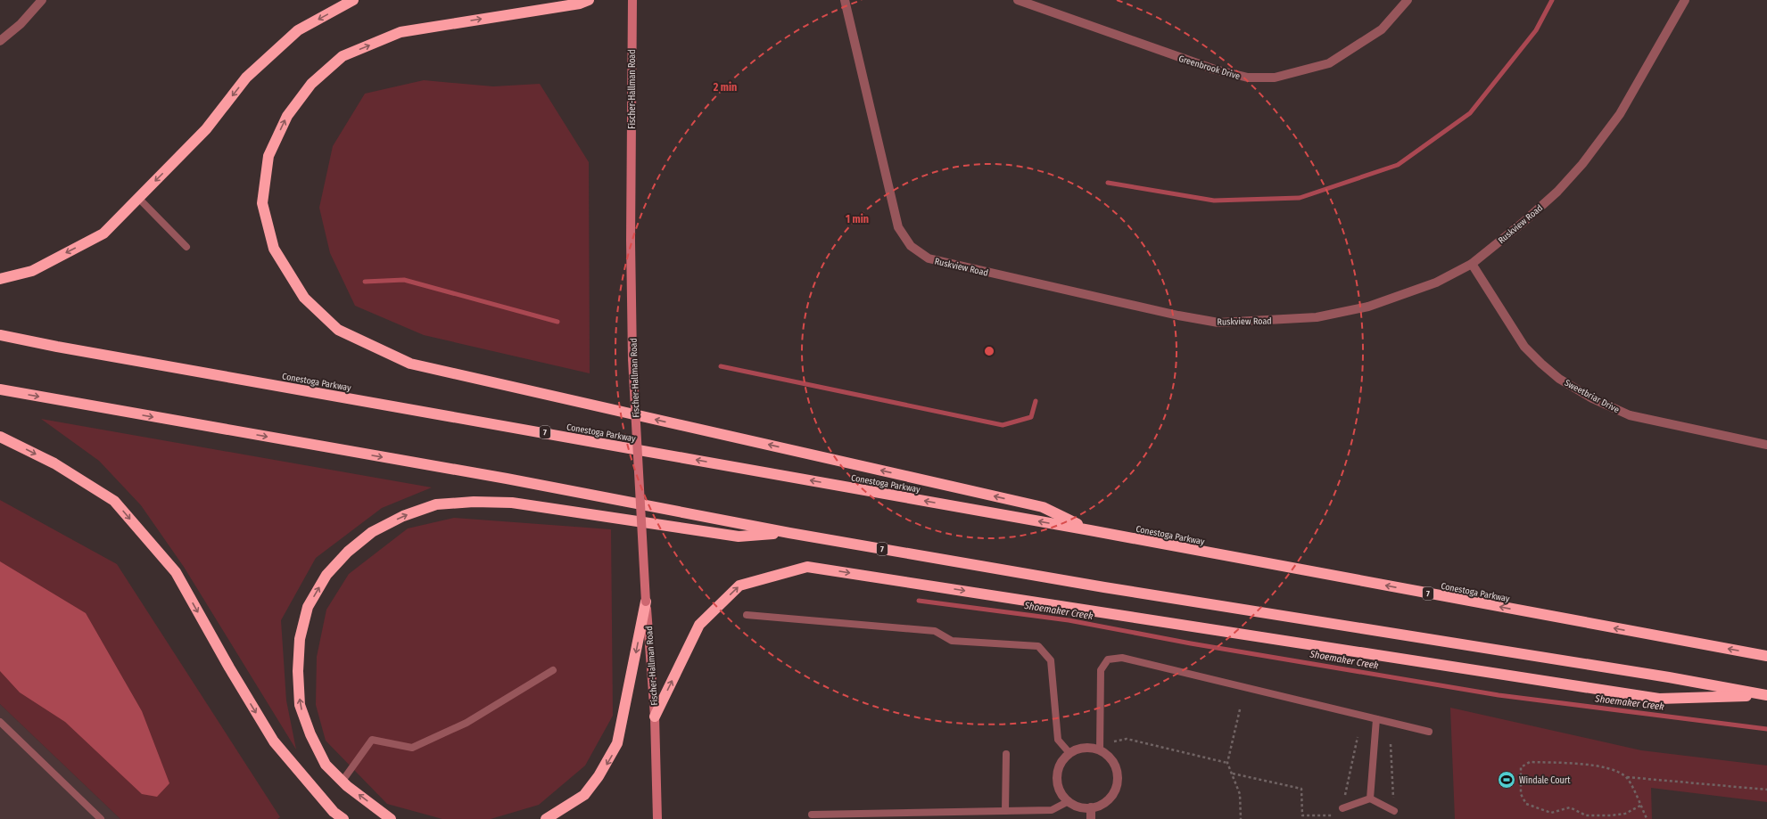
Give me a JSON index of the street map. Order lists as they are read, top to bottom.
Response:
{
  "streets": {
    "highway": ["Conestoga Parkway", "7"],
    "main road": ["Fischer-Hallman Road"],
    "street": ["Greenbrook Drive", "Ruskview Road", "Sweetbriar Drive"]
  },
  "crossings": [
    ["Ruskview Road", "Sweetbriar Drive"]
  ],
  "water": ["Shoemaker Creek"],
  "places": {
    "sports": ["Windale Court"]
  },
  "rings": ["2 min", "1 min"]
}
